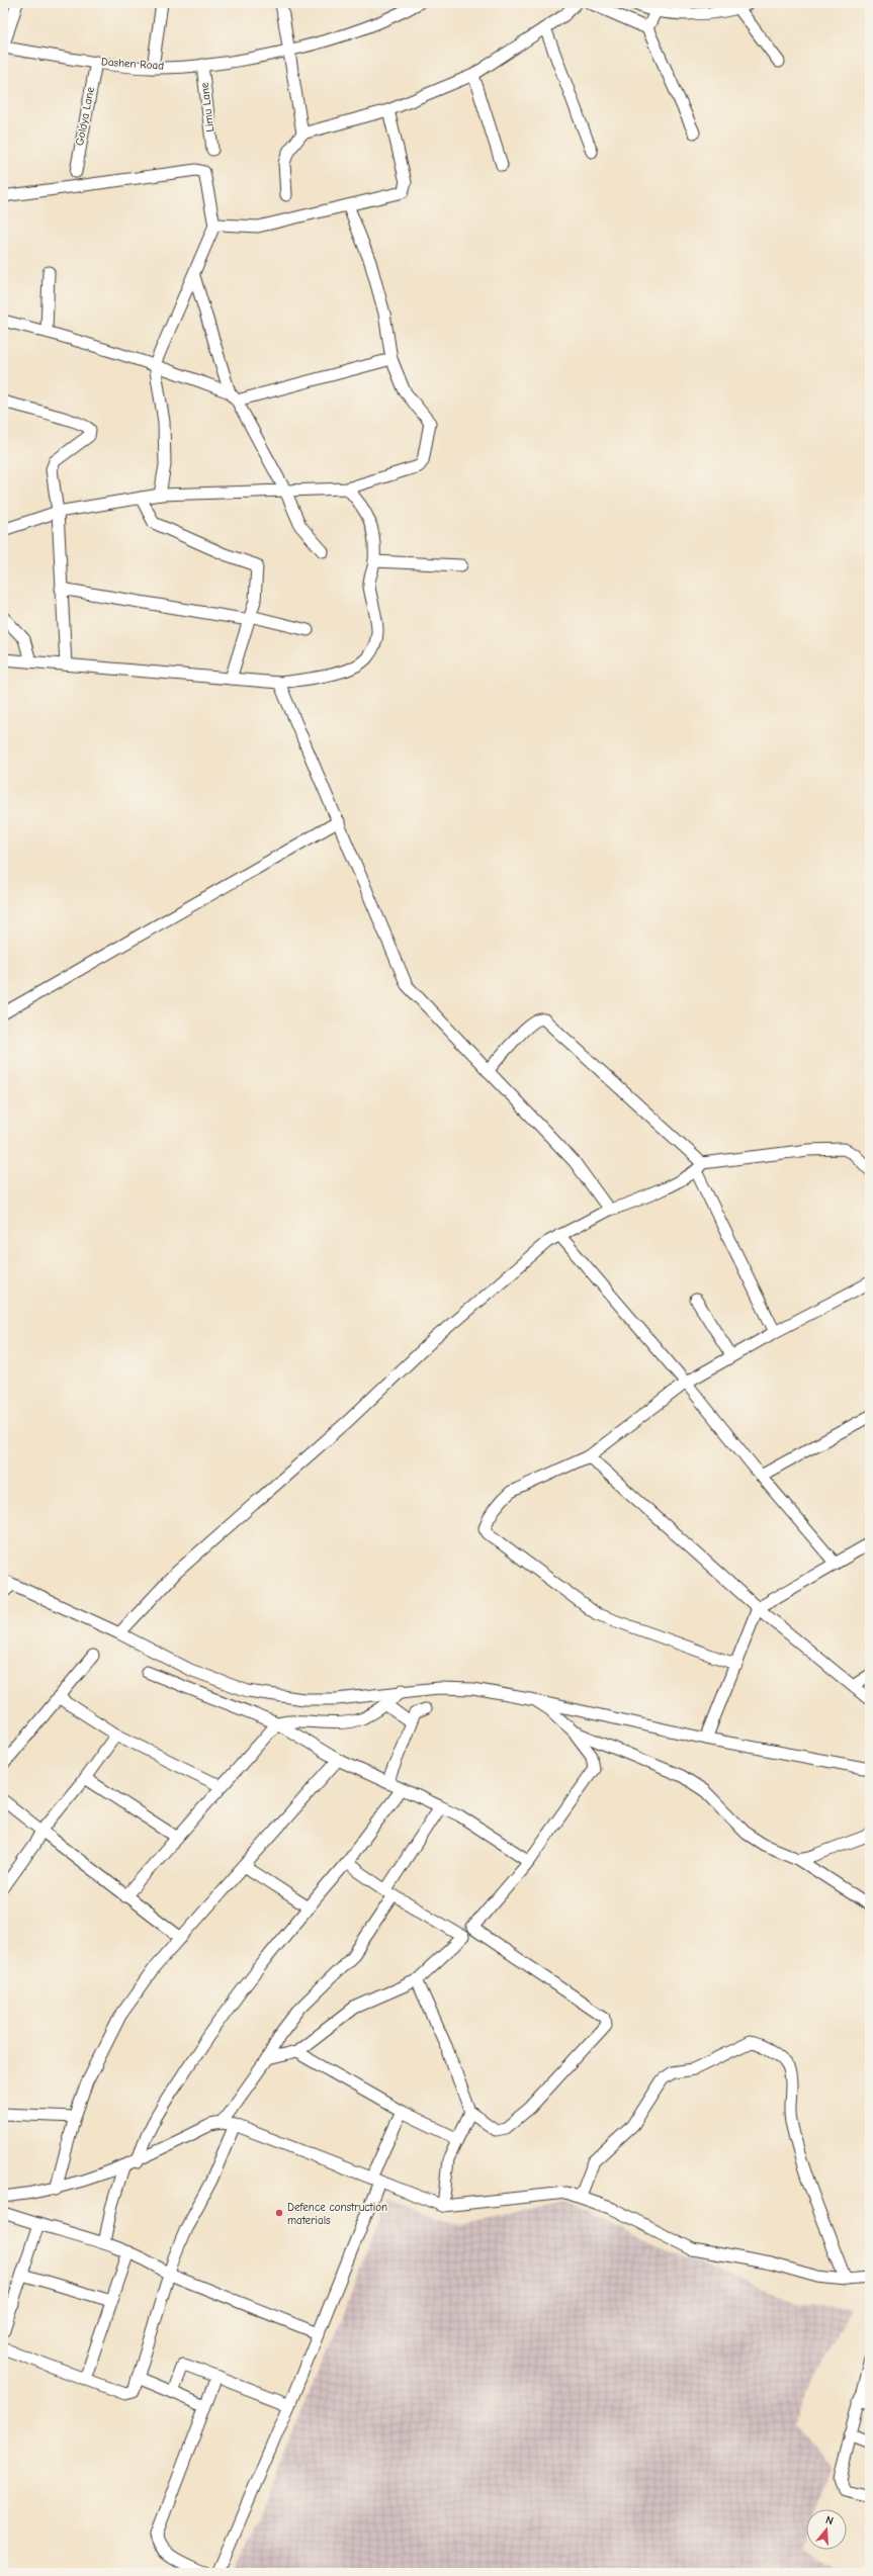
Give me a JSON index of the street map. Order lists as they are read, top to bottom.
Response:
{
  "streets": {
    "street": ["Dashen Road", "Limu Lane", "Goldya Lane"]
  },
  "crossings": [
    ["Dashen Road", "Limu Lane"],
    ["Dashen Road", "Goldya Lane"]
  ],
  "places": ["Defence construction materials"],
  "north": "top"
}
